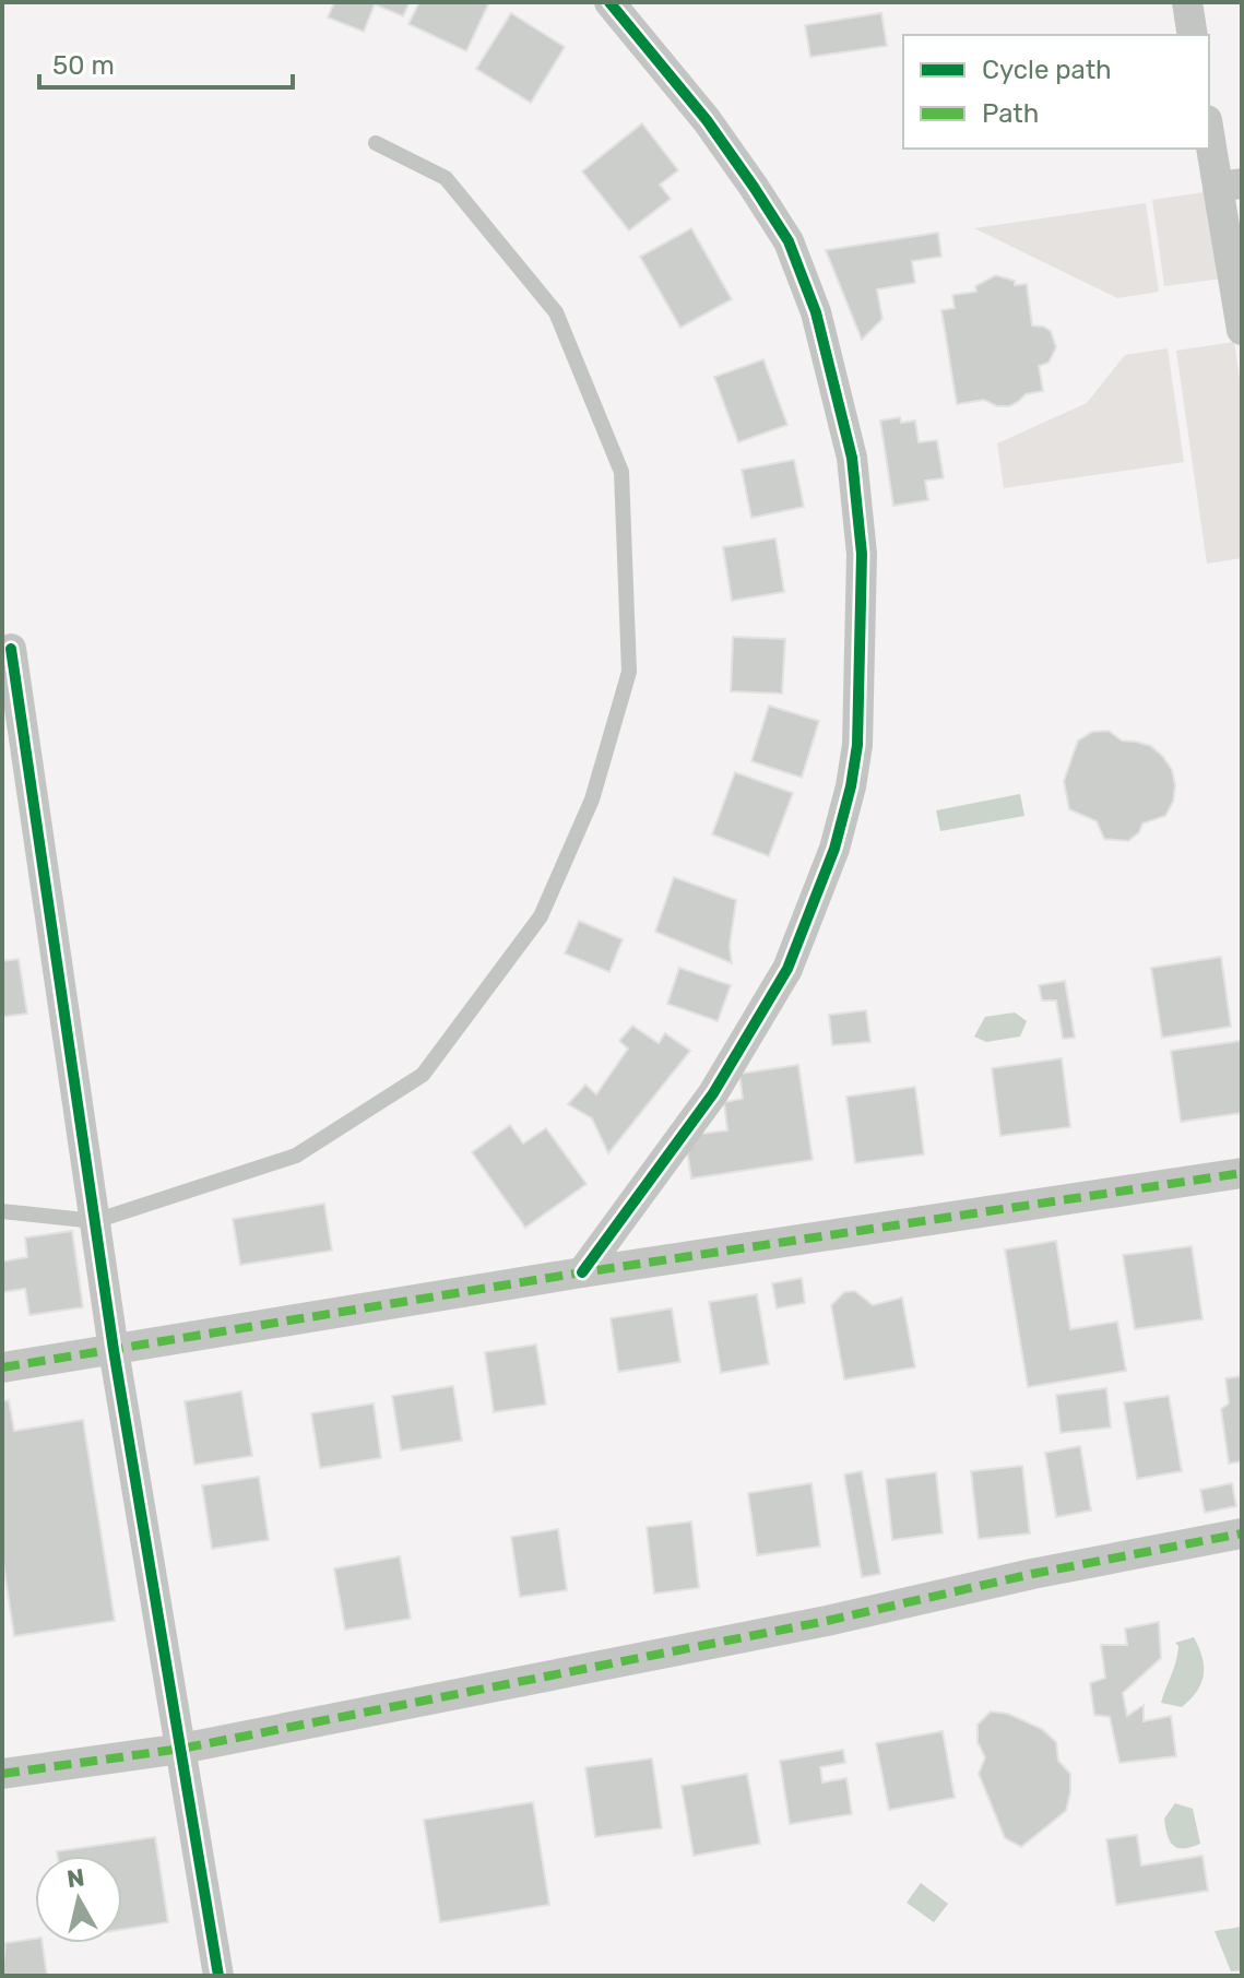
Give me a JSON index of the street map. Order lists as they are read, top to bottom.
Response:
{
  "legend": ["Cycle path", "Path"],
  "scale_bar": "50 m",
  "north": "top"
}
